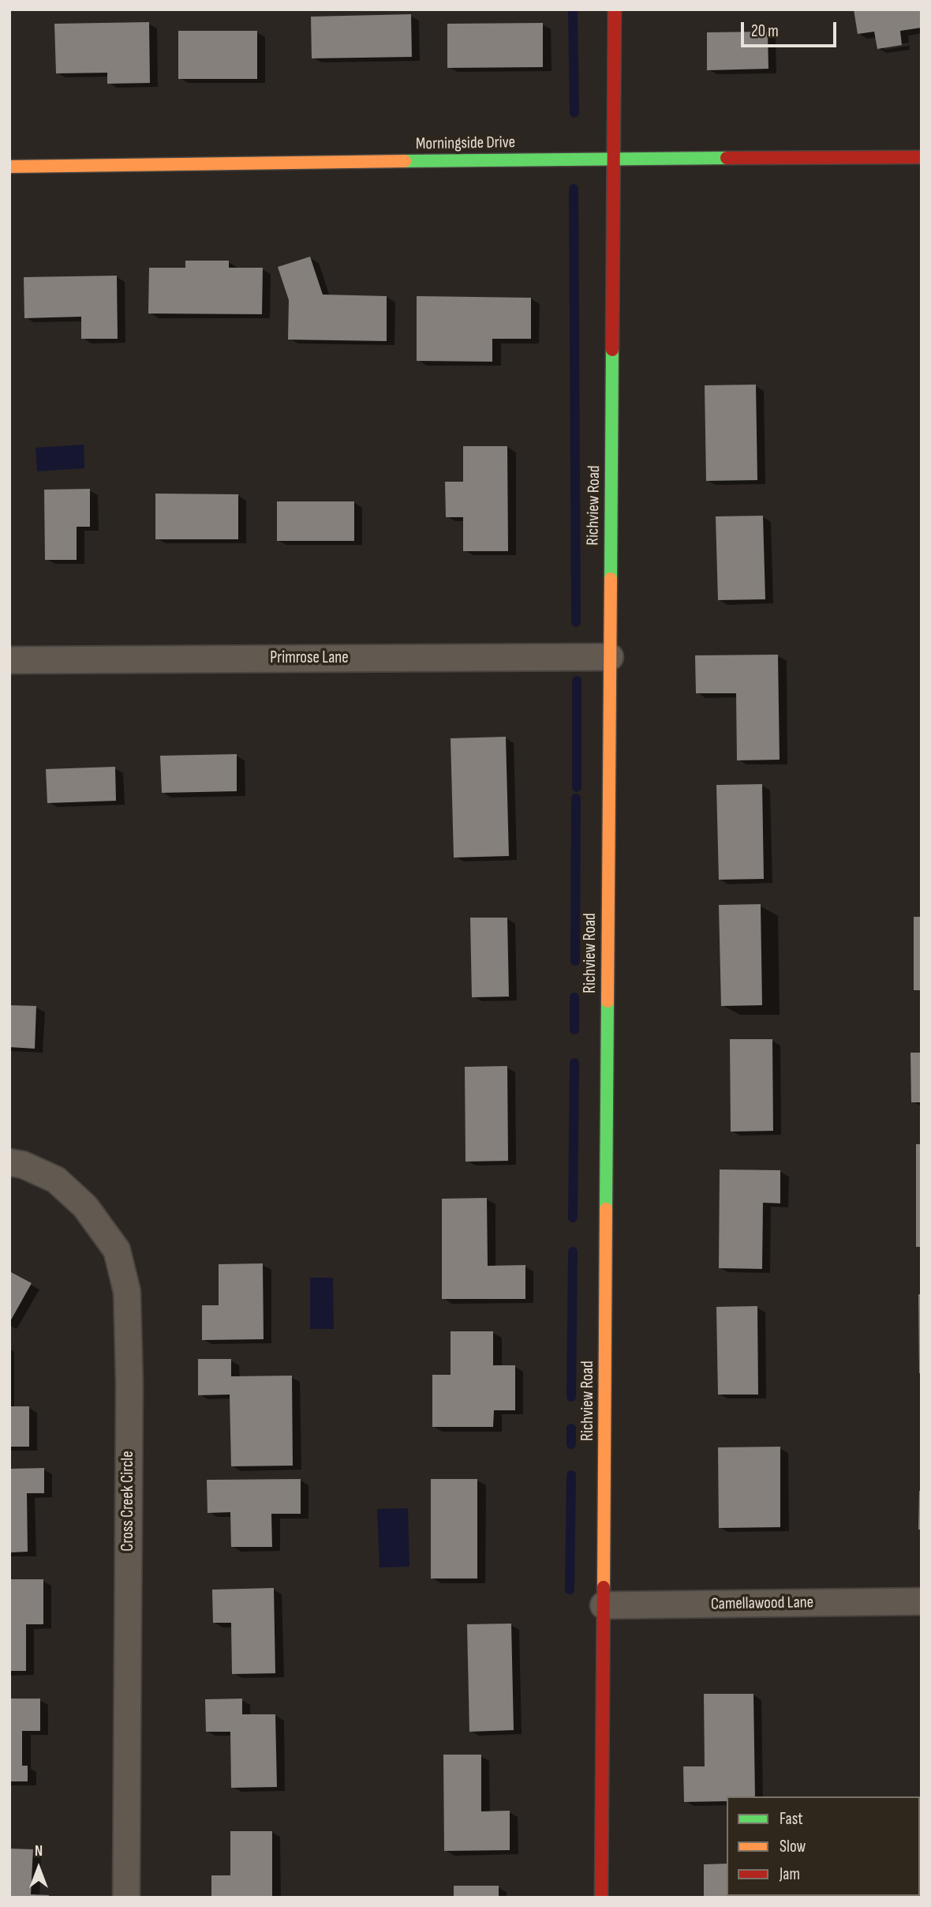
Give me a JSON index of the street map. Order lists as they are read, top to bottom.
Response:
{
  "streets": {
    "street": [
      "Morningside Drive",
      "Richview Road",
      "Primrose Lane",
      "Cross Creek Circle",
      "Camellawood Lane"
    ]
  },
  "crossings": [
    ["Morningside Drive", "Richview Road"],
    ["Richview Road", "Primrose Lane"],
    ["Richview Road", "Camellawood Lane"]
  ],
  "legend": ["Fast", "Slow", "Jam"],
  "scale_bar": "20 m",
  "north": "top"
}
